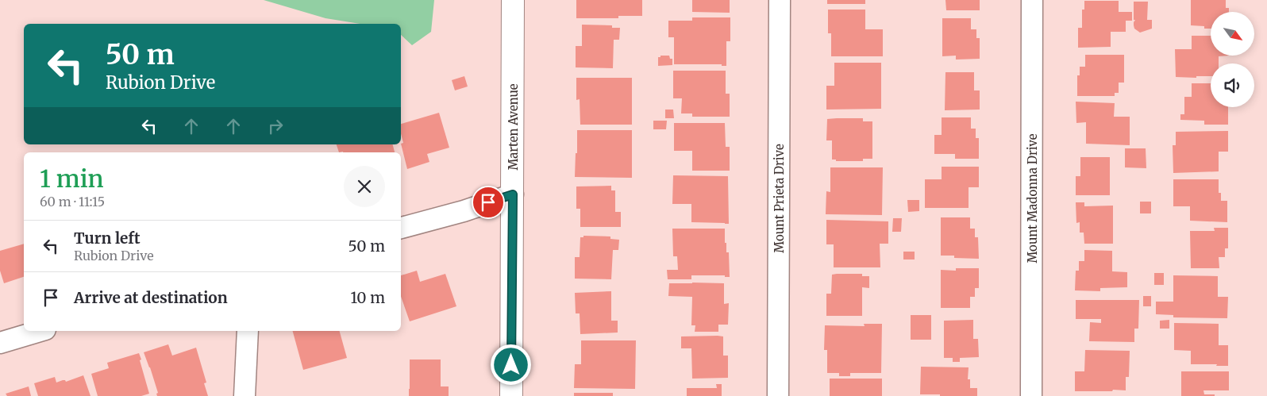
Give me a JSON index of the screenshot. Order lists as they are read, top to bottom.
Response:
{
  "streets": {
    "street": ["Marten Avenue", "Mount Prieta Drive", "Mount Madonna Drive"]
  },
  "north": "bottom right",
  "page": {
    "turn": ["50 m", "Rubion Drive"],
    "heading": ["1 min", "60 m · 11:15"],
    "list": [
      {
        "name": "Turn left",
        "note": "Rubion Drive",
        "value": "50 m"
      },
      {
        "name": "Arrive at destination",
        "value": "10 m"
      }
    ]
  }
}
